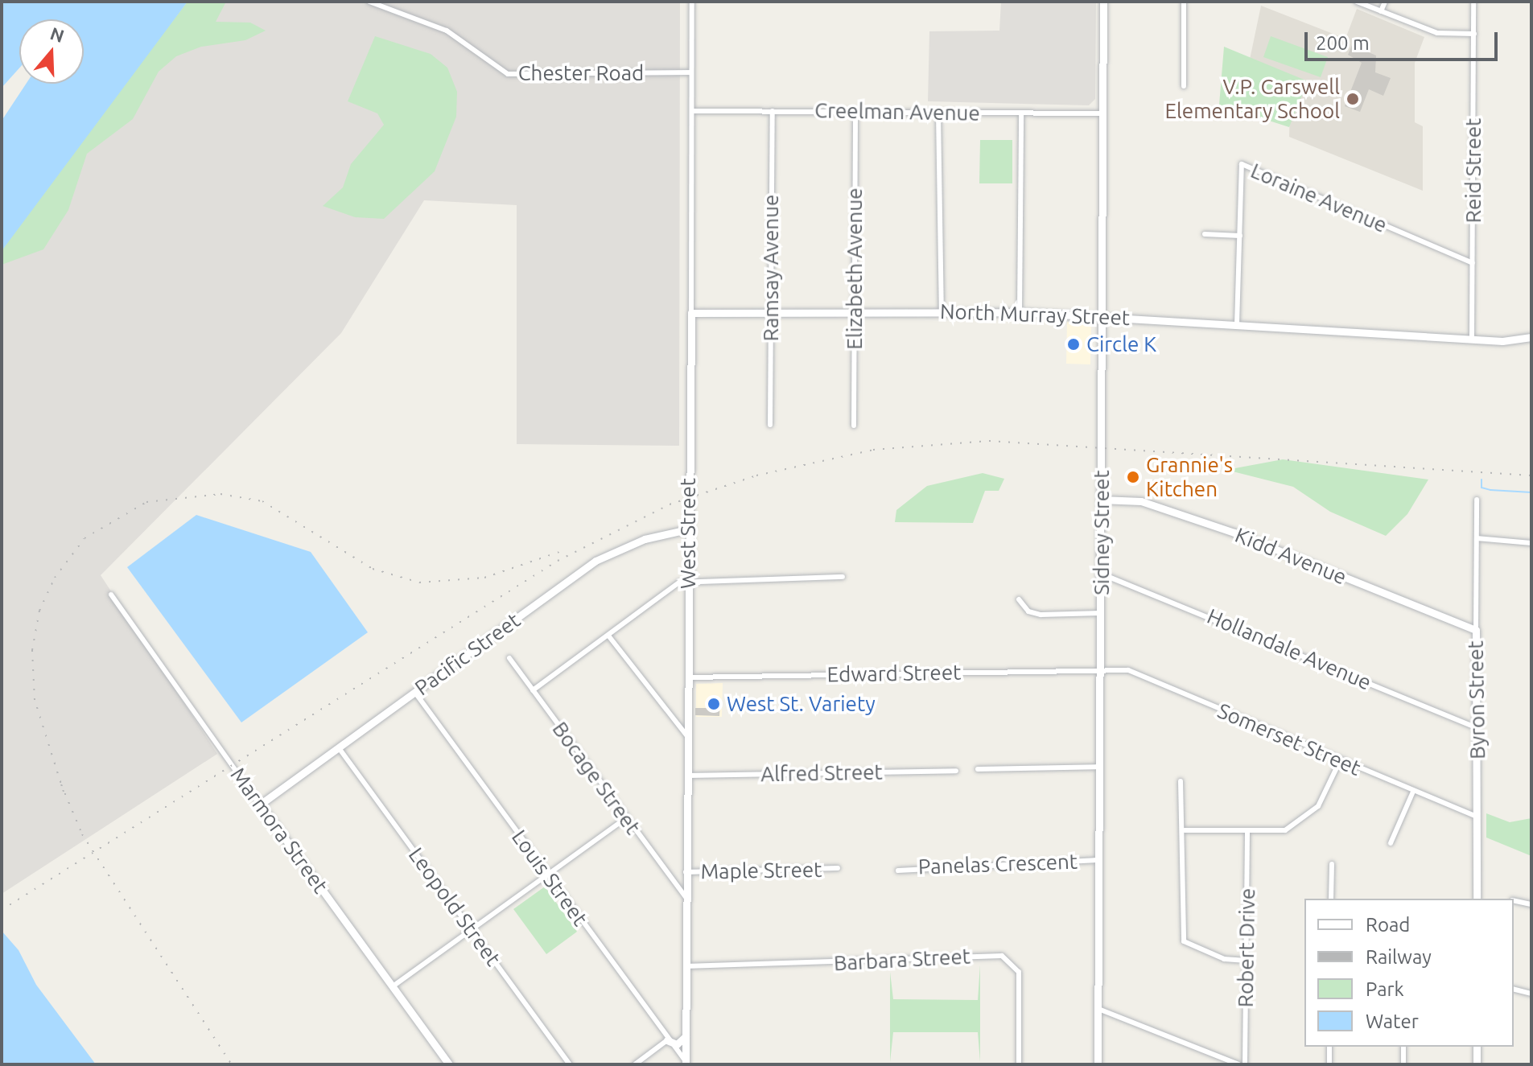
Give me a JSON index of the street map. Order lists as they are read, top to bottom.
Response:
{
  "streets": {
    "street": [
      "Chester Road",
      "Creelman Avenue",
      "Reid Street",
      "Loraine Avenue",
      "Ramsay Avenue",
      "Elizabeth Avenue",
      "North Murray Street",
      "Sidney Street",
      "West Street",
      "Kidd Avenue",
      "Hollandale Avenue",
      "Pacific Street",
      "Edward Street",
      "Byron Street",
      "Somerset Street",
      "Alfred Street",
      "Bocage Street",
      "Marmora Street",
      "Panelas Crescent",
      "Maple Street",
      "Louis Street",
      "Leopold Street",
      "Robert Drive",
      "Barbara Street"
    ]
  },
  "crossings": [
    ["Chester Road", "West Street"],
    ["Creelman Avenue", "Ramsay Avenue"],
    ["Creelman Avenue", "Elizabeth Avenue"],
    ["Creelman Avenue", "Sidney Street"],
    ["Creelman Avenue", "West Street"],
    ["Reid Street", "Loraine Avenue"],
    ["Reid Street", "North Murray Street"],
    ["Loraine Avenue", "North Murray Street"],
    ["Ramsay Avenue", "North Murray Street"],
    ["Elizabeth Avenue", "North Murray Street"],
    ["North Murray Street", "Sidney Street"],
    ["North Murray Street", "West Street"],
    ["Sidney Street", "Kidd Avenue"],
    ["Sidney Street", "Hollandale Avenue"],
    ["Sidney Street", "Edward Street"],
    ["Sidney Street", "Somerset Street"],
    ["Sidney Street", "Panelas Crescent"],
    ["West Street", "Pacific Street"],
    ["West Street", "Edward Street"],
    ["West Street", "Alfred Street"],
    ["West Street", "Bocage Street"],
    ["West Street", "Maple Street"],
    ["West Street", "Louis Street"],
    ["West Street", "Barbara Street"],
    ["Kidd Avenue", "Byron Street"],
    ["Hollandale Avenue", "Byron Street"],
    ["Pacific Street", "Marmora Street"],
    ["Pacific Street", "Louis Street"],
    ["Pacific Street", "Leopold Street"],
    ["Edward Street", "Somerset Street"],
    ["Byron Street", "Somerset Street"]
  ],
  "places": [
    "V.P. Carswell Elementary School",
    "Circle K",
    "Grannie's Kitchen",
    "West St. Variety"
  ],
  "legend": [
    "Road",
    "Railway",
    "Park",
    "Water"
  ],
  "scale_bar": "200 m",
  "north": "top"
}
